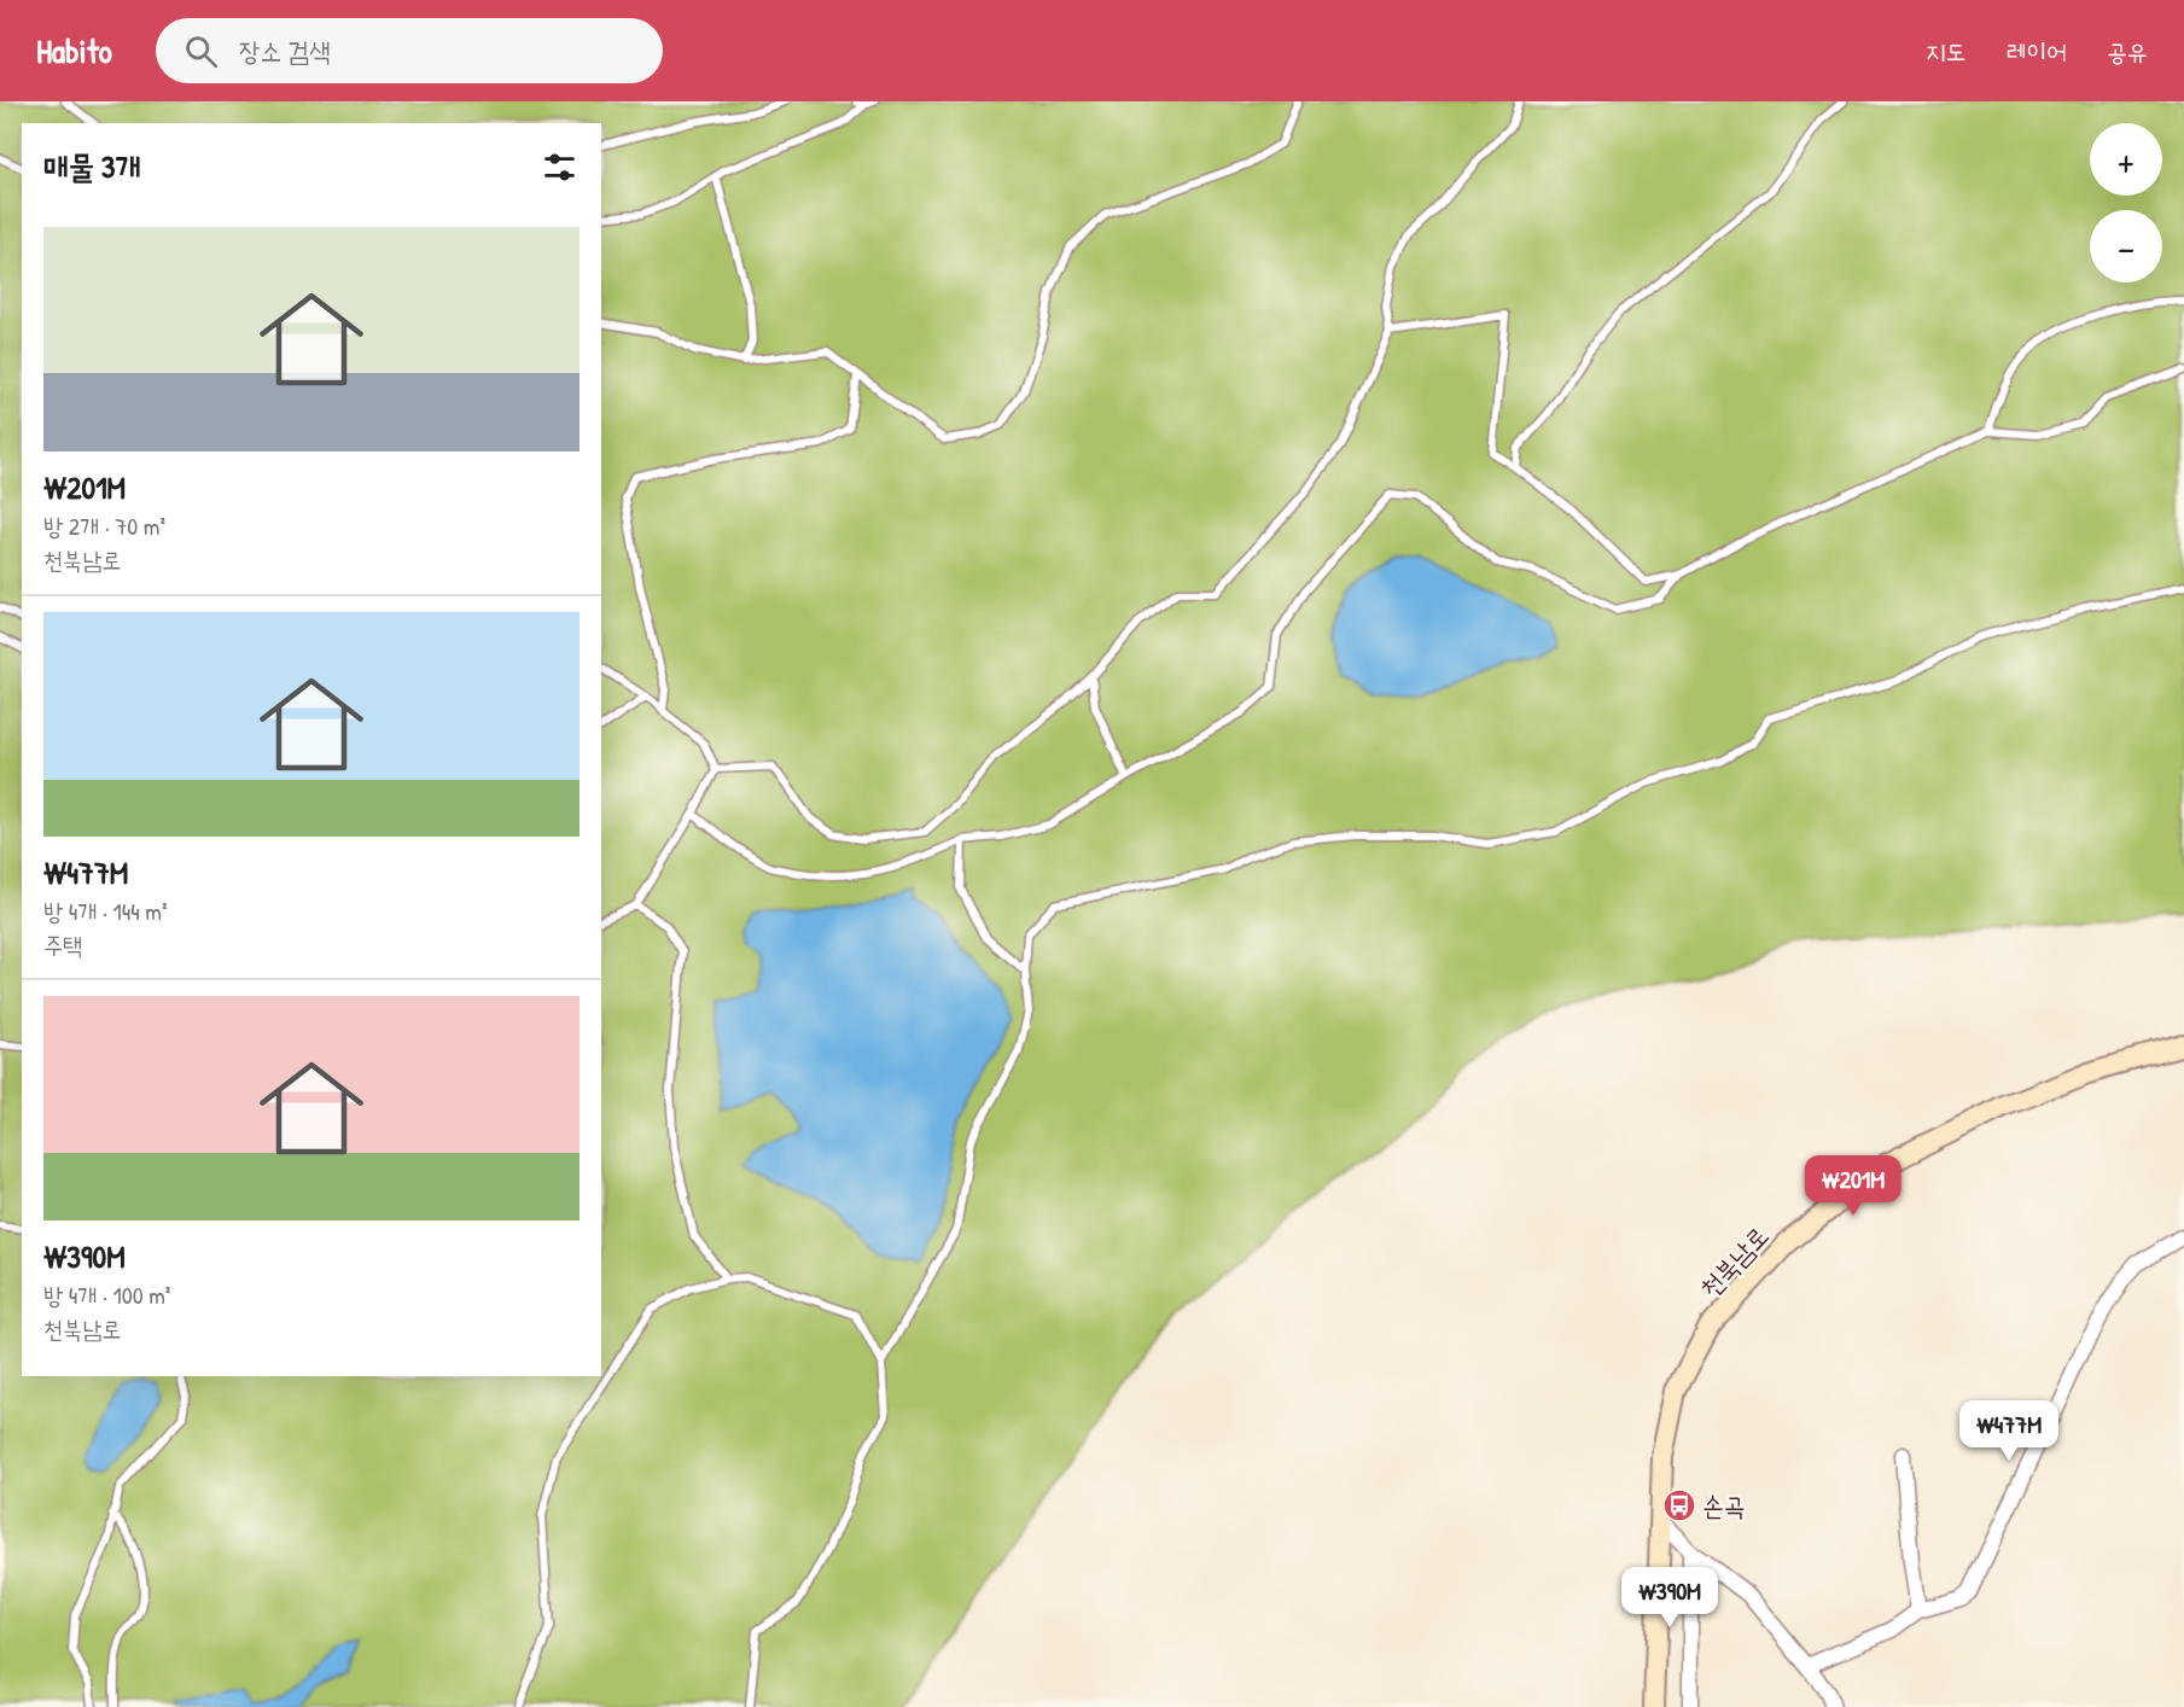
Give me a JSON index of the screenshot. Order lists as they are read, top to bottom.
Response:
{
  "streets": {
    "main road": ["천북남로"]
  },
  "places": {
    "bus stop": ["손곡"]
  },
  "page": {
    "header": "Habito",
    "search": "장소 검색",
    "nav": ["지도", "레이어", "공유"],
    "map_buttons": ["+", "−"],
    "heading": "매물 3개",
    "list": [
      {
        "name": "₩201M",
        "note": "방 2개 · 70 m² · 천북남로"
      },
      {
        "name": "₩477M",
        "note": "방 4개 · 144 m² · 주택"
      },
      {
        "name": "₩390M",
        "note": "방 4개 · 100 m² · 천북남로"
      }
    ],
    "price": ["₩201M", "₩477M", "₩390M"]
  }
}
